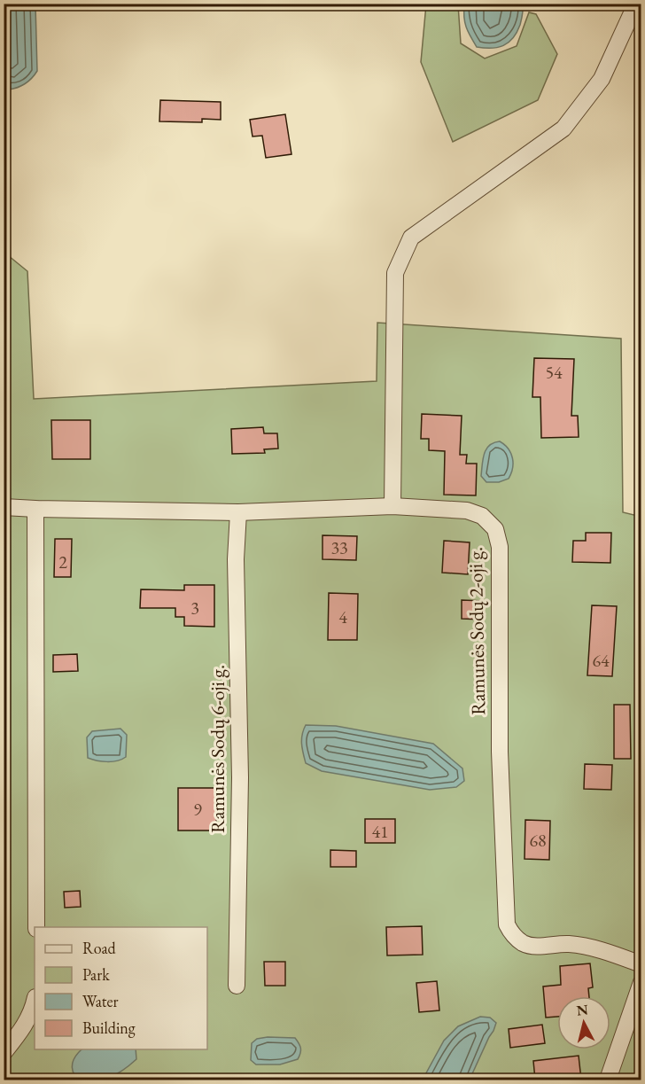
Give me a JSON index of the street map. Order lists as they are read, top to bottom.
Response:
{
  "streets": {
    "street": ["Ramunės Sodų 2-oji g.", "Ramunės Sodų 6-oji g."]
  },
  "crossings": [
    ["Ramunės Sodų 2-oji g.", "Ramunės Sodų 6-oji g."]
  ],
  "house_numbers": [
    "54",
    "33",
    "2",
    "3",
    "4",
    "64",
    "9",
    "41",
    "68"
  ],
  "legend": [
    "Road",
    "Park",
    "Water",
    "Building"
  ],
  "north": "top"
}
